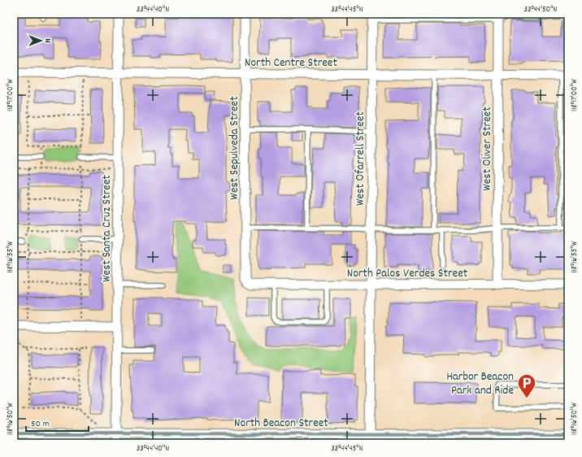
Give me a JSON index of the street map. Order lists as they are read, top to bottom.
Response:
{
  "streets": {
    "street": [
      "North Centre Street",
      "West Sepulveda Street",
      "West Oliver Street",
      "West Ofarrell Street",
      "West Santa Cruz Street",
      "North Palos Verdes Street",
      "North Beacon Street"
    ]
  },
  "crossings": [
    ["North Centre Street", "West Sepulveda Street"],
    ["North Centre Street", "West Oliver Street"],
    ["North Centre Street", "West Ofarrell Street"],
    ["North Centre Street", "West Santa Cruz Street"],
    ["West Sepulveda Street", "North Palos Verdes Street"],
    ["West Oliver Street", "North Palos Verdes Street"],
    ["West Ofarrell Street", "North Palos Verdes Street"],
    ["West Ofarrell Street", "North Beacon Street"],
    ["West Santa Cruz Street", "North Beacon Street"]
  ],
  "places": {
    "parking": ["Harbor Beacon Park and Ride"]
  },
  "scale_bar": "50 m",
  "north": "right",
  "coordinates": [
    "33°44'40\"N",
    "33°44'45\"N",
    "33°44'50\"N",
    "118°17'00\"W",
    "118°16'55\"W",
    "118°16'50\"W"
  ]
}
